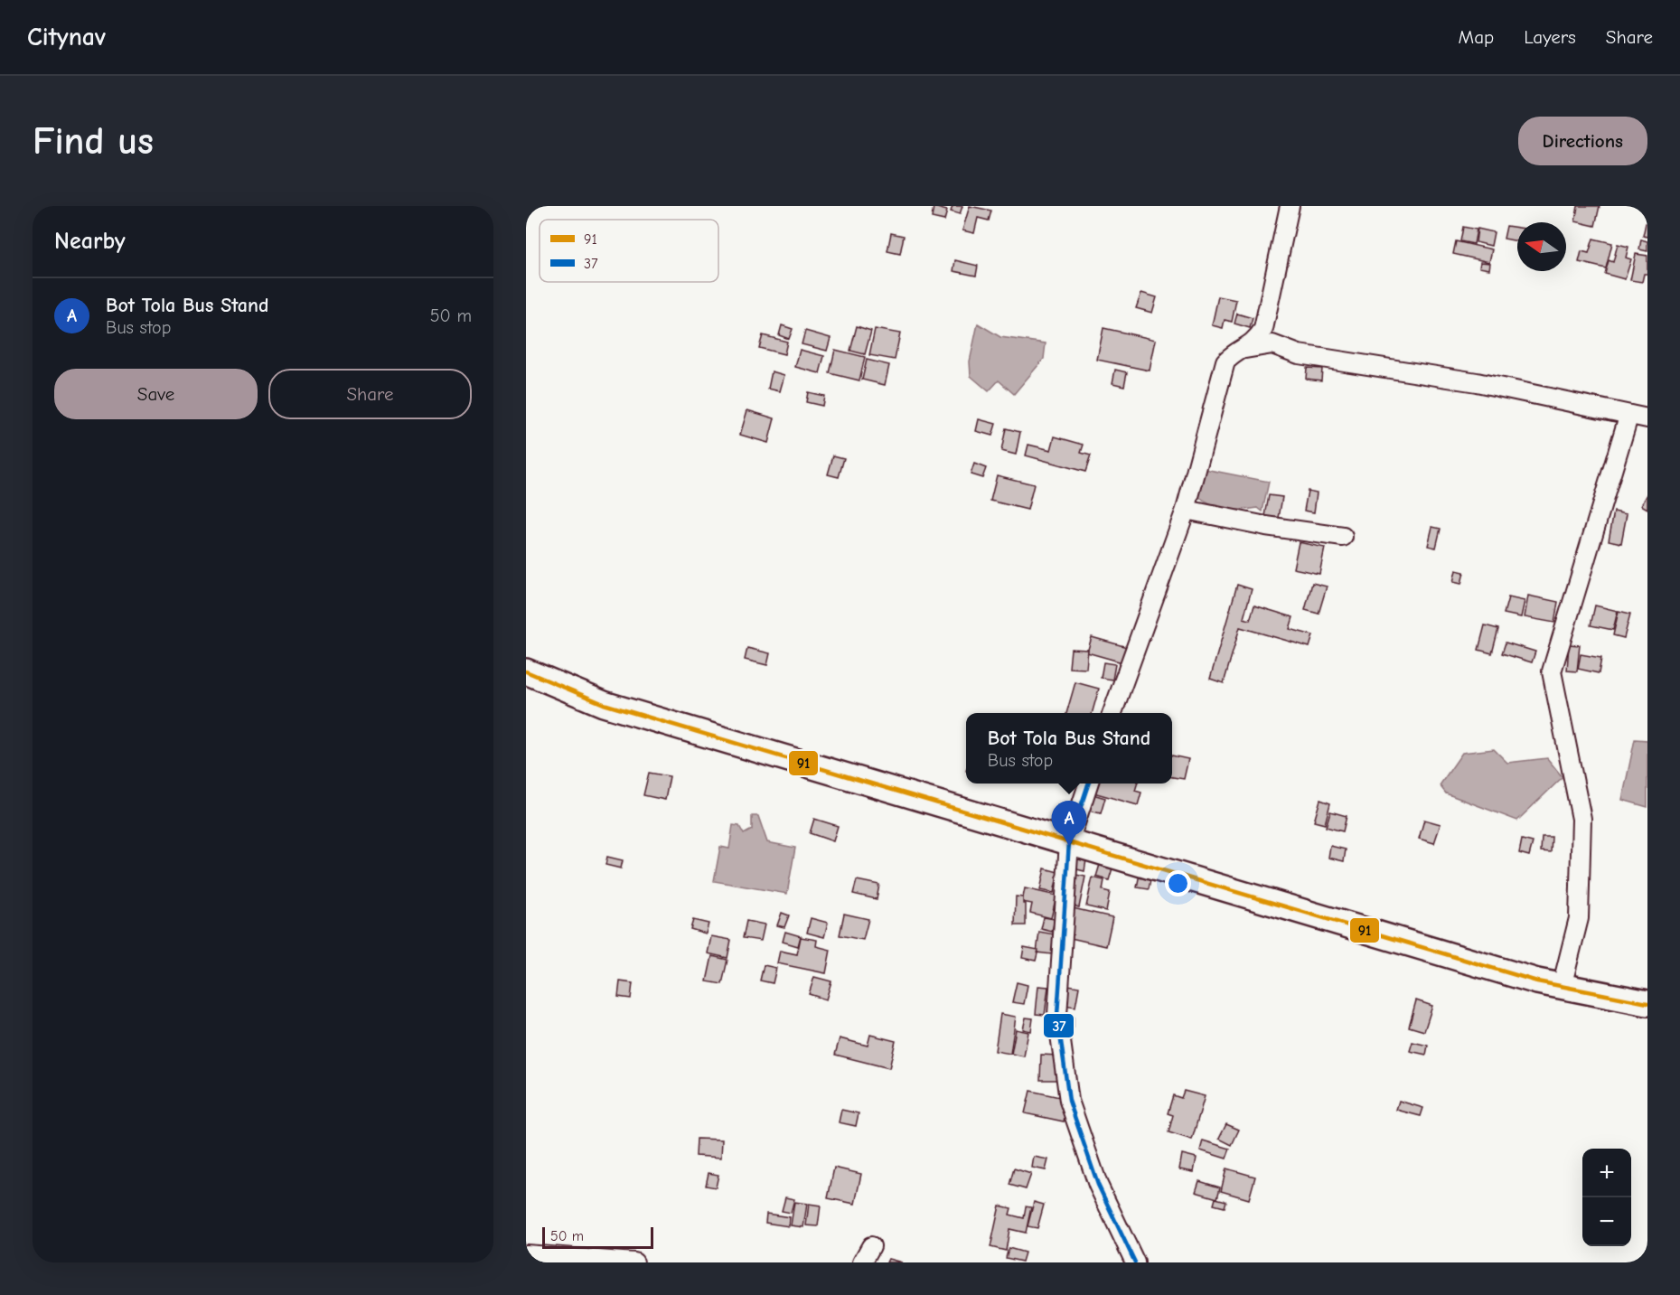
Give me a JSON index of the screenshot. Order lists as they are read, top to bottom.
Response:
{
  "lines": ["transit line 91", "transit line 37"],
  "legend": ["91", "37"],
  "scale_bar": "50 m",
  "north": "left",
  "page": {
    "header": "Citynav",
    "nav": ["Map", "Layers", "Share"],
    "buttons": [
      "Directions",
      ["Save", "Share"]
    ],
    "title": "Find us",
    "heading": "Nearby",
    "list": [
      {
        "mark": "A",
        "name": "Bot Tola Bus Stand",
        "note": "Bus stop",
        "value": "50 m"
      }
    ],
    "popup": ["Bot Tola Bus Stand", "Bus stop"],
    "pins": "A",
    "map_buttons": ["+", "−"],
    "scale": "50 m"
  }
}
